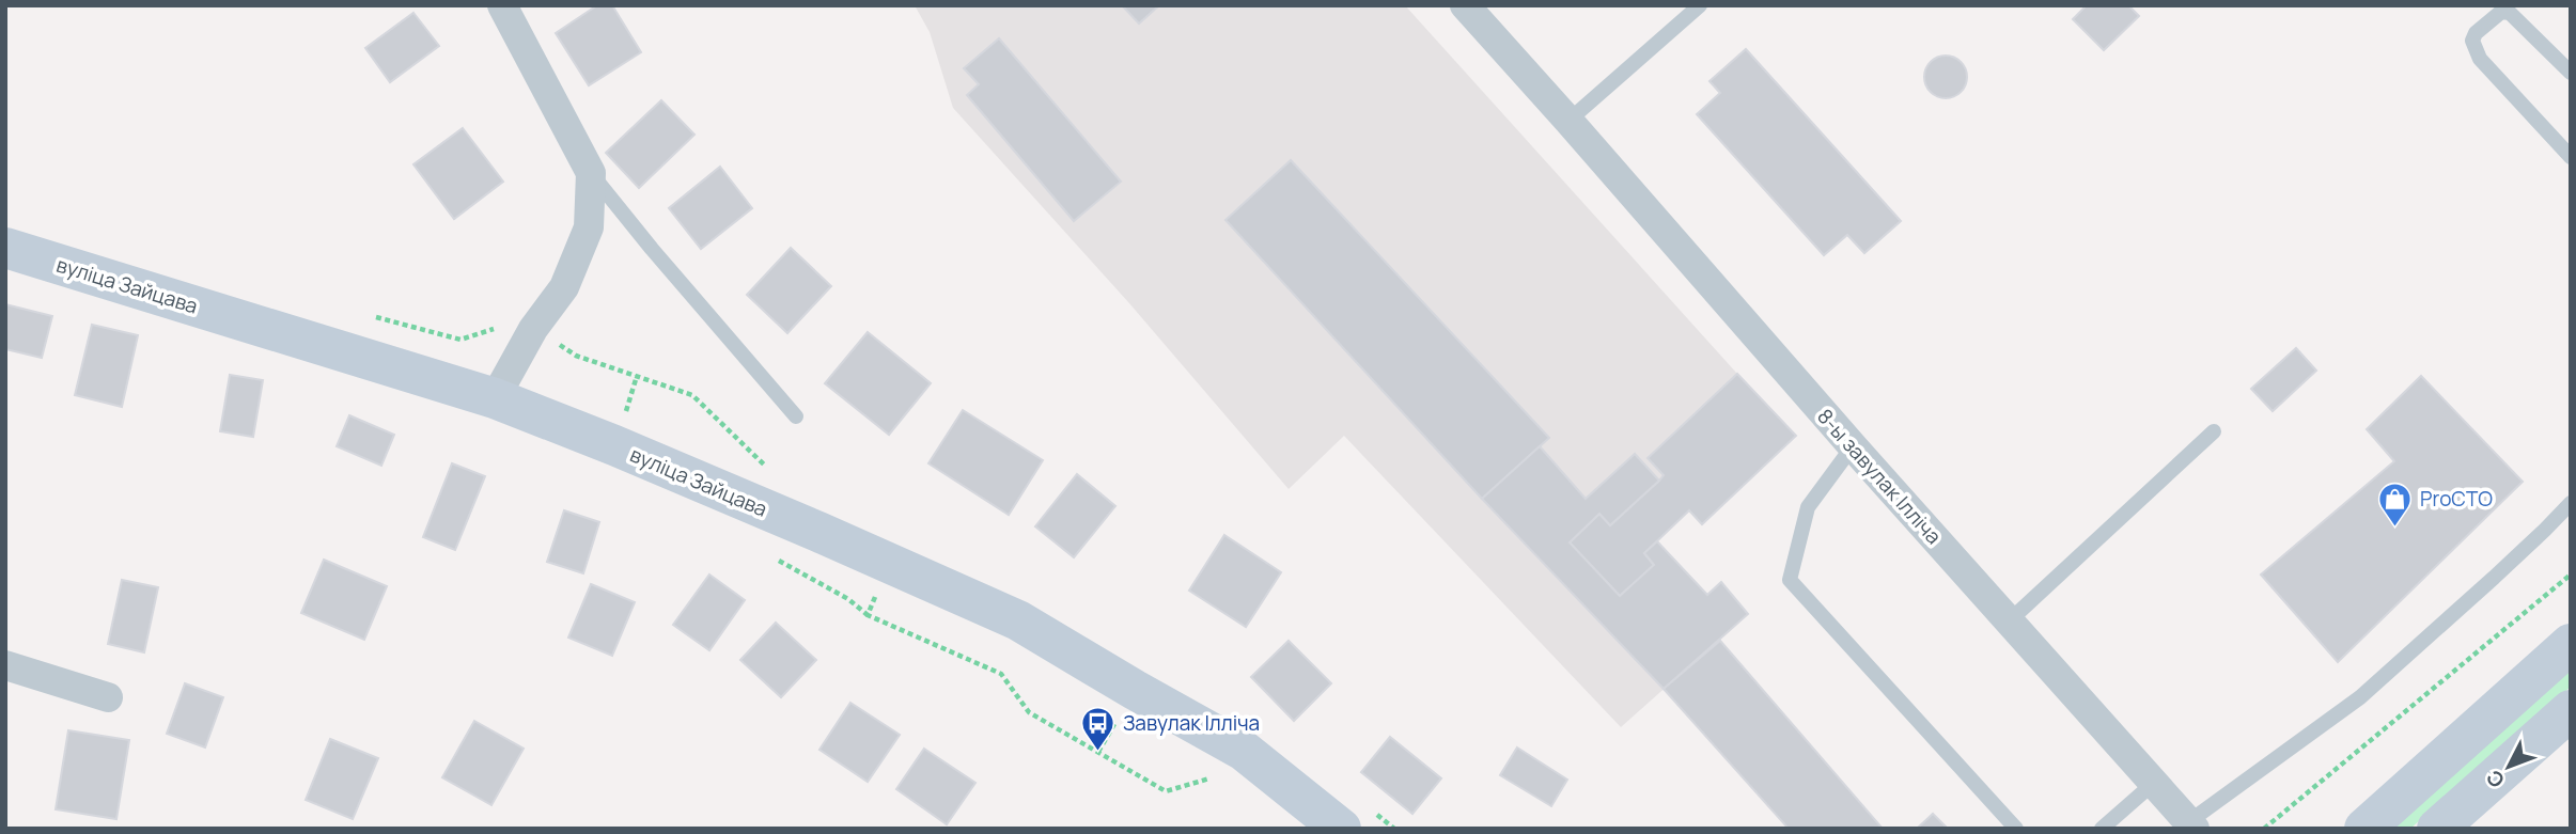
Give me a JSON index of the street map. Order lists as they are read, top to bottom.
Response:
{
  "streets": {
    "street": ["вуліца Зайцава", "8-ы завулак Ілліча"]
  },
  "places": {
    "shop": ["ProСТО"],
    "bus stop": ["Завулак Ілліча"]
  },
  "north": "bottom left"
}
